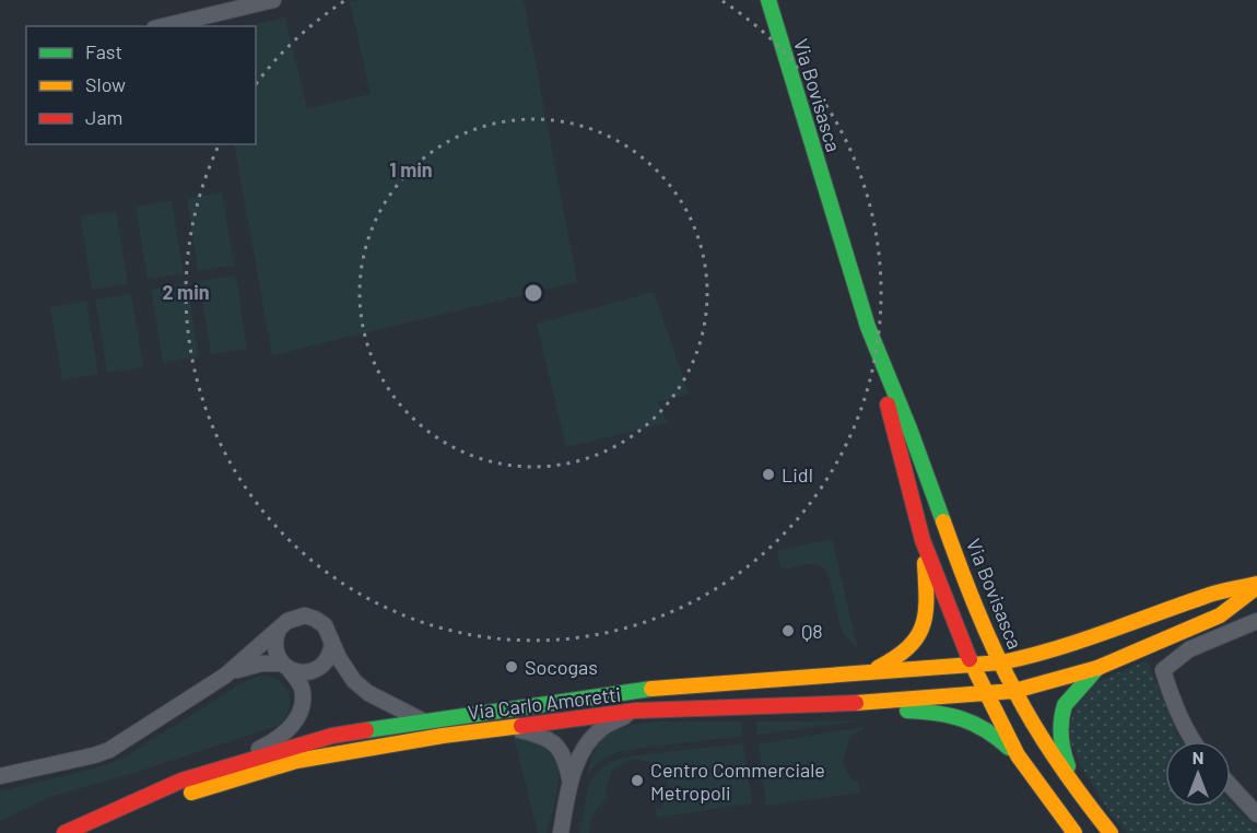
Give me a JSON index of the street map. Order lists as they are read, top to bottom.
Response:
{
  "streets": {
    "street": ["Via Bovisasca", "Via Carlo Amoretti"]
  },
  "crossings": [
    ["Via Bovisasca", "Via Carlo Amoretti"]
  ],
  "places": [
    "Lidl",
    "Q8",
    "Socogas",
    "Centro Commerciale Metropoli"
  ],
  "legend": ["Fast", "Slow", "Jam"],
  "north": "top",
  "rings": ["1 min", "2 min"]
}
